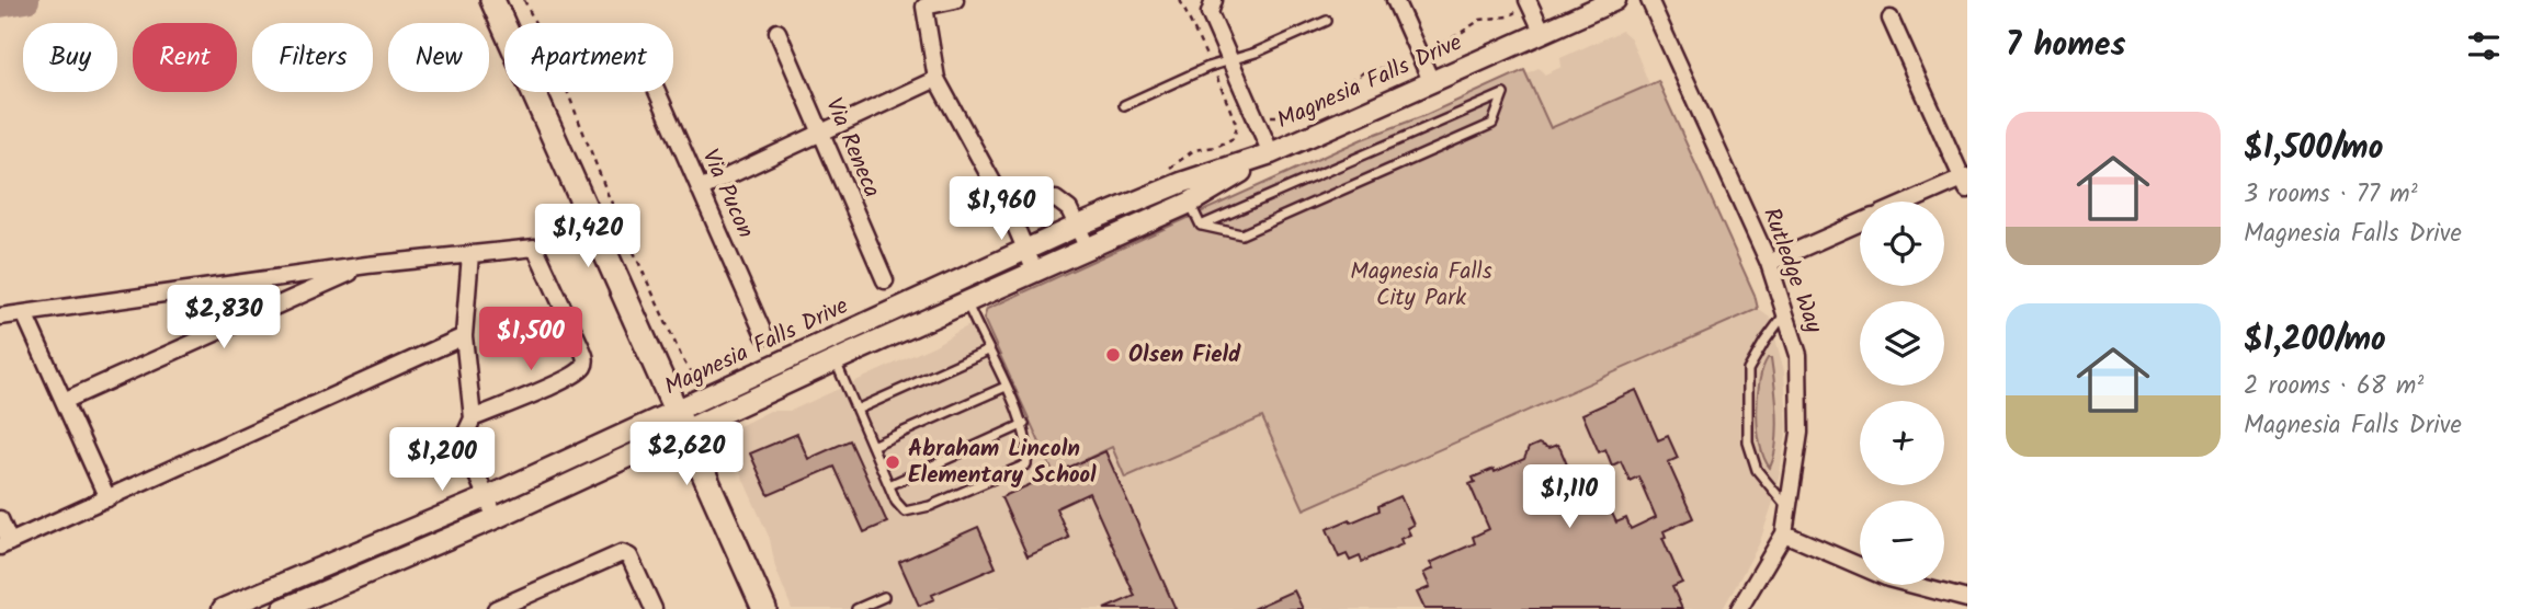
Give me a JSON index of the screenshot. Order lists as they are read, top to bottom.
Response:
{
  "streets": {
    "street": [
      "Magnesia Falls Drive",
      "Via Reneca",
      "Via Pucon",
      "Rutledge Way"
    ]
  },
  "parks": ["Magnesia Falls City Park"],
  "places": ["Olsen Field", "Abraham Lincoln Elementary School"],
  "page": {
    "heading": "7 homes",
    "chip": [
      "Buy",
      "Rent",
      "Filters",
      "New",
      "Apartment"
    ],
    "list": [
      {
        "name": "$1,500/mo",
        "note": "3 rooms · 77 m² · Magnesia Falls Drive"
      },
      {
        "name": "$1,200/mo",
        "note": "2 rooms · 68 m² · Magnesia Falls Drive"
      }
    ],
    "price": [
      "$1,960",
      "$1,420",
      "$2,830",
      "$1,500",
      "$2,620",
      "$1,200",
      "$1,110"
    ],
    "map_buttons": ["+", "−"]
  }
}
